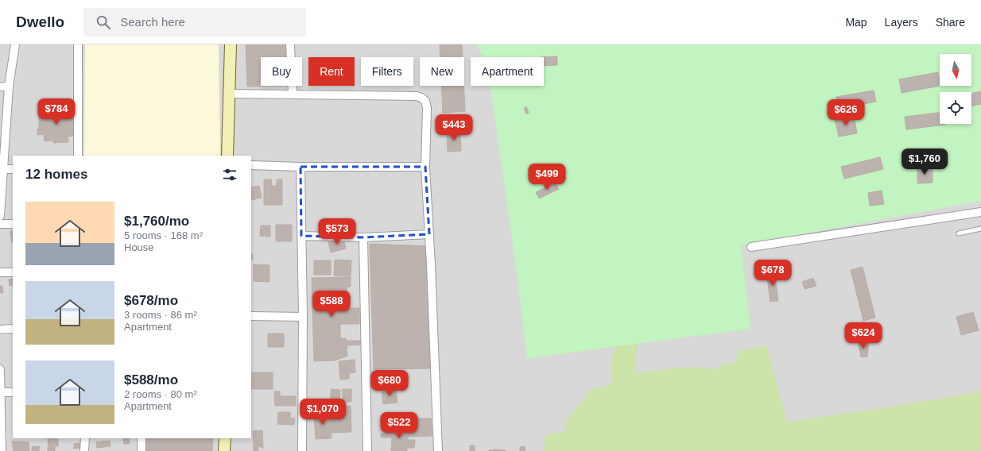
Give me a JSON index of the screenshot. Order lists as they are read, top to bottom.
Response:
{
  "north": "bottom",
  "page": {
    "header": "Dwello",
    "search": "Search here",
    "nav": ["Map", "Layers", "Share"],
    "chip": [
      "Buy",
      "Rent",
      "Filters",
      "New",
      "Apartment"
    ],
    "price": [
      "$784",
      "$626",
      "$443",
      "$1,760",
      "$499",
      "$573",
      "$678",
      "$588",
      "$624",
      "$680",
      "$1,070",
      "$522"
    ],
    "heading": "12 homes",
    "list": [
      {
        "name": "$1,760/mo",
        "note": "5 rooms · 168 m² · House"
      },
      {
        "name": "$678/mo",
        "note": "3 rooms · 86 m² · Apartment"
      },
      {
        "name": "$588/mo",
        "note": "2 rooms · 80 m² · Apartment"
      }
    ]
  }
}
